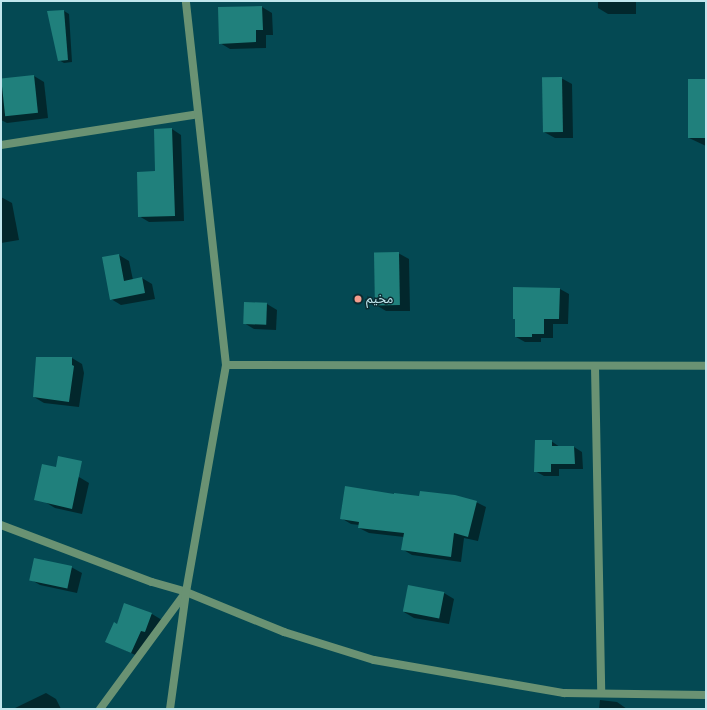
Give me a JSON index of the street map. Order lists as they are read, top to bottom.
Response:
{
  "places": ["مخيم"]
}
